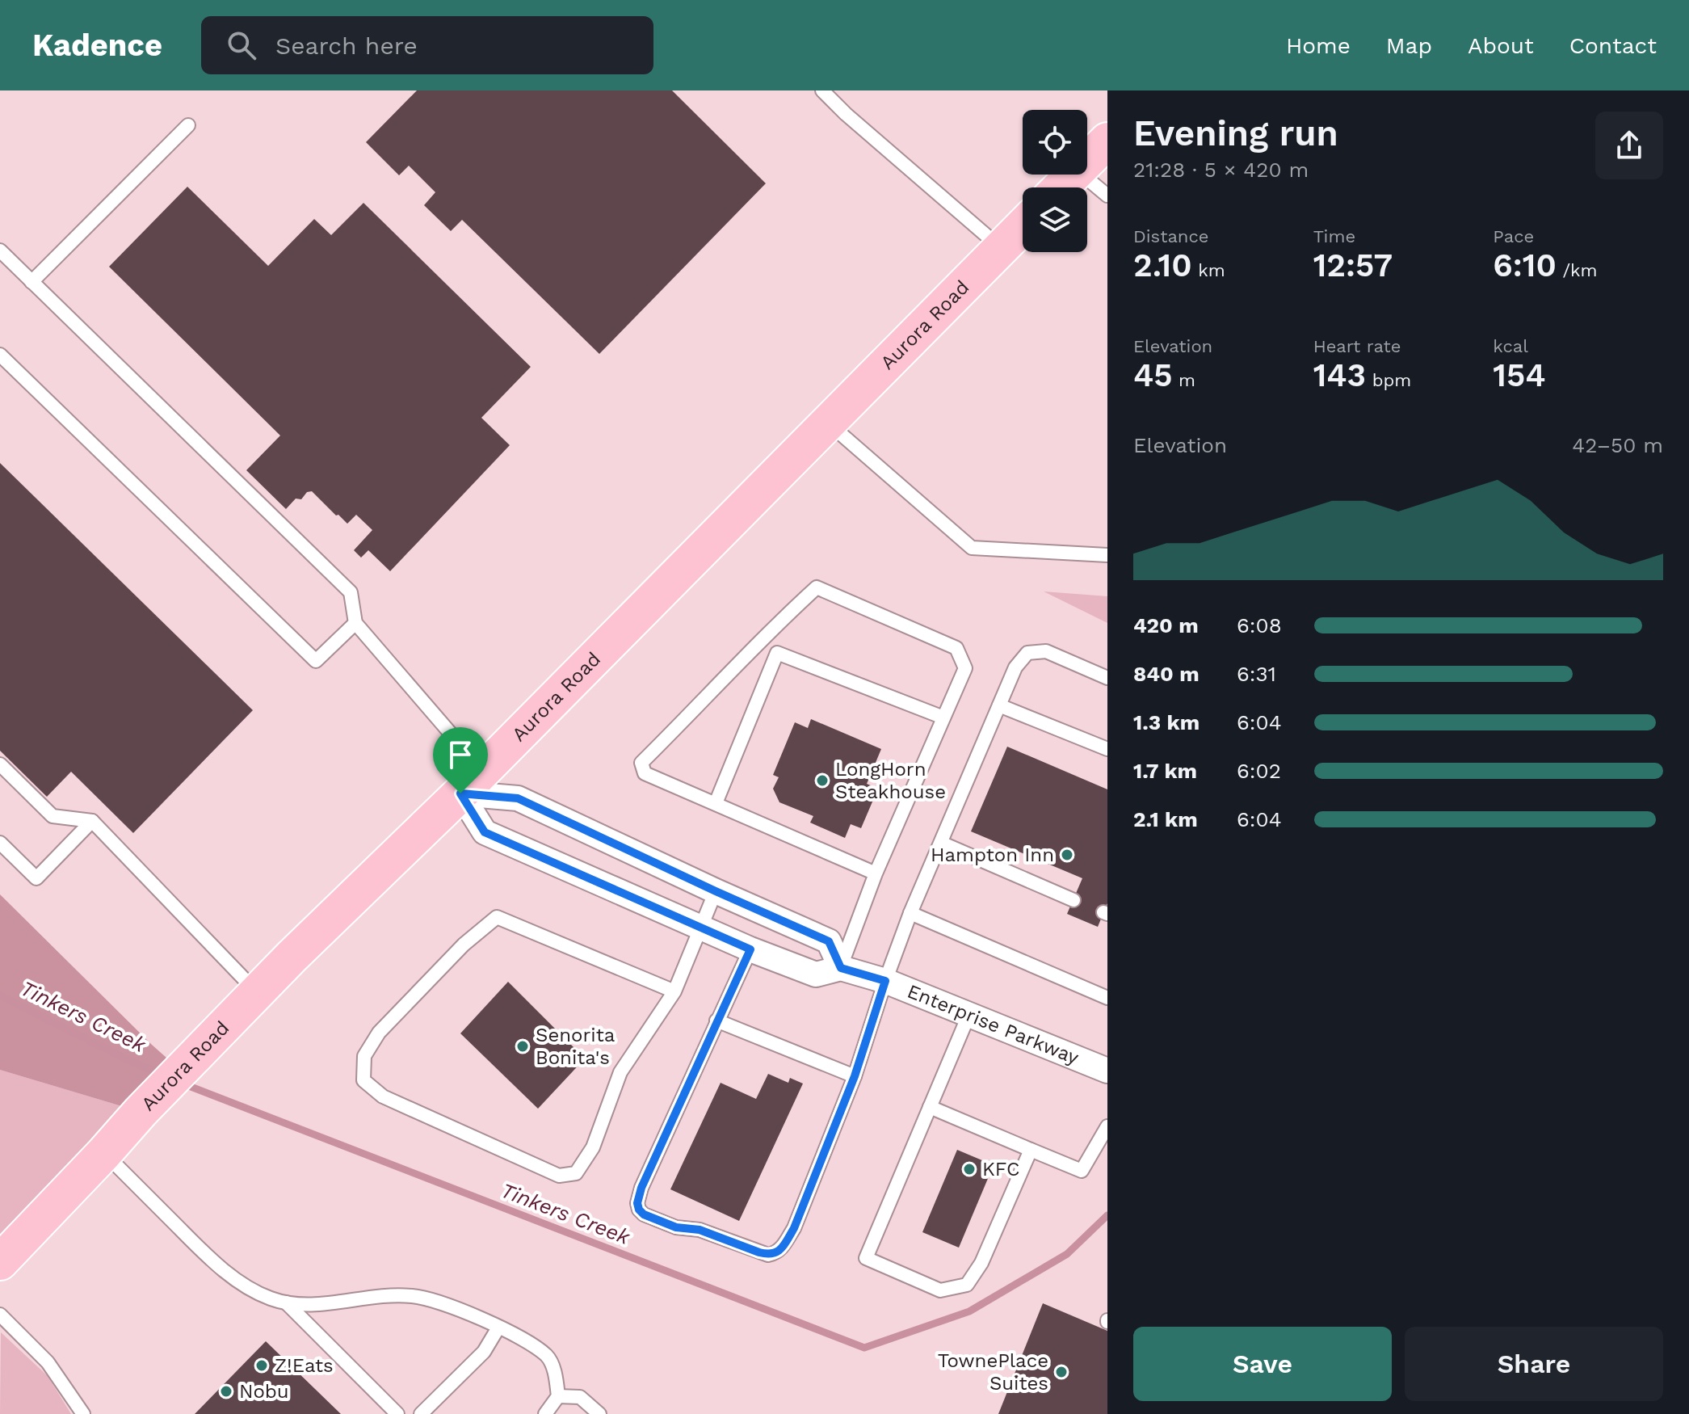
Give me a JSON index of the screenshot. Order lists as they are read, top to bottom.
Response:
{
  "streets": {
    "main road": ["Aurora Road"],
    "street": ["Enterprise Parkway"]
  },
  "crossings": [
    ["Aurora Road", "Enterprise Parkway"]
  ],
  "water": ["Tinkers Creek"],
  "places": [
    "LongHorn Steakhouse",
    "Hampton Inn",
    "Senorita Bonita's",
    "KFC",
    "Z!Eats",
    "TownePlace Suites",
    "Nobu"
  ],
  "page": {
    "header": "Kadence",
    "search": "Search here",
    "nav": [
      "Home",
      "Map",
      "About",
      "Contact"
    ],
    "heading": ["Evening run", "21:28 · 5 × 420 m"],
    "stats": [
      ["Distance", "2.10 km"],
      ["Time", "12:57"],
      ["Pace", "6:10 /km"],
      ["Elevation", "45 m"],
      ["Heart rate", "143 bpm"],
      ["kcal", "154"]
    ],
    "chart": ["Elevation", "42–50 m"],
    "list": [
      {
        "name": "420 m",
        "note": "6:08"
      },
      {
        "name": "840 m",
        "note": "6:31"
      },
      {
        "name": "1.3 km",
        "note": "6:04"
      },
      {
        "name": "1.7 km",
        "note": "6:02"
      },
      {
        "name": "2.1 km",
        "note": "6:04"
      }
    ],
    "buttons": ["Save", "Share"]
  }
}
